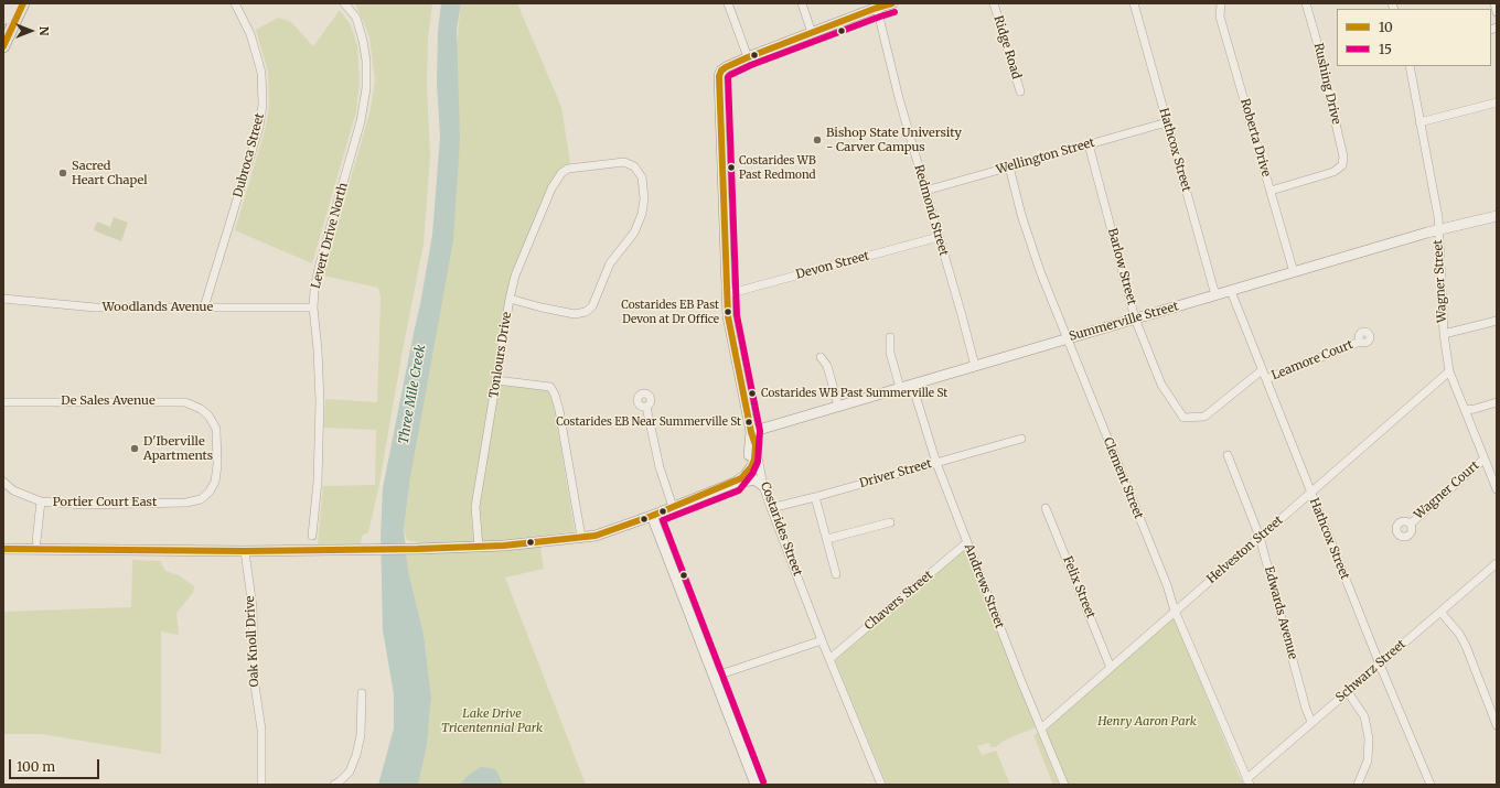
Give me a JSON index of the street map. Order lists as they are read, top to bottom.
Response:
{
  "streets": {
    "street": [
      "Ridge Road",
      "Rushing Drive",
      "Roberta Drive",
      "Hathcox Street",
      "Dubroca Street",
      "Wellington Street",
      "Redmond Street",
      "Levert Drive North",
      "Devon Street",
      "Barlow Street",
      "Wagner Street",
      "Woodlands Avenue",
      "Summerville Street",
      "Tonlours Drive",
      "Leamore Court",
      "De Sales Avenue",
      "Driver Street",
      "Clement Street",
      "Wagner Court",
      "Portier Court East",
      "Costarides Street",
      "Helveston Street",
      "Andrews Street",
      "Felix Street",
      "Chavers Street",
      "Edwards Avenue",
      "Oak Knoll Drive",
      "Schwarz Street"
    ]
  },
  "crossings": [
    ["Rushing Drive", "Roberta Drive"],
    ["Roberta Drive", "Summerville Street"],
    ["Hathcox Street", "Wellington Street"],
    ["Hathcox Street", "Barlow Street"],
    ["Hathcox Street", "Summerville Street"],
    ["Hathcox Street", "Leamore Court"],
    ["Hathcox Street", "Helveston Street"],
    ["Hathcox Street", "Schwarz Street"],
    ["Dubroca Street", "Woodlands Avenue"],
    ["Wellington Street", "Redmond Street"],
    ["Wellington Street", "Barlow Street"],
    ["Wellington Street", "Clement Street"],
    ["Redmond Street", "Devon Street"],
    ["Redmond Street", "Summerville Street"],
    ["Levert Drive North", "Woodlands Avenue"],
    ["Devon Street", "Costarides Street"],
    ["Barlow Street", "Summerville Street"],
    ["Wagner Street", "Summerville Street"],
    ["Wagner Street", "Wagner Court"],
    ["Wagner Street", "Helveston Street"],
    ["Summerville Street", "Clement Street"],
    ["Summerville Street", "Costarides Street"],
    ["Summerville Street", "Andrews Street"],
    ["De Sales Avenue", "Portier Court East"],
    ["Driver Street", "Costarides Street"],
    ["Driver Street", "Andrews Street"],
    ["Clement Street", "Helveston Street"],
    ["Clement Street", "Schwarz Street"],
    ["Costarides Street", "Chavers Street"],
    ["Helveston Street", "Andrews Street"],
    ["Helveston Street", "Felix Street"],
    ["Helveston Street", "Edwards Avenue"],
    ["Andrews Street", "Chavers Street"],
    ["Edwards Avenue", "Schwarz Street"]
  ],
  "water": ["Three Mile Creek"],
  "parks": ["Lake Drive Tricentennial Park", "Henry Aaron Park"],
  "places": [
    "Bishop State University - Carver Campus",
    "Costarides WB Past Redmond",
    "Sacred Heart Chapel",
    "Costarides EB Past Devon at Dr Office",
    "Costarides WB Past Summerville St",
    "Costarides EB Near Summerville St",
    "D'Iberville Apartments"
  ],
  "lines": ["transit line 10", "transit line 15"],
  "legend": ["10", "15"],
  "scale_bar": "100 m",
  "north": "right"
}
